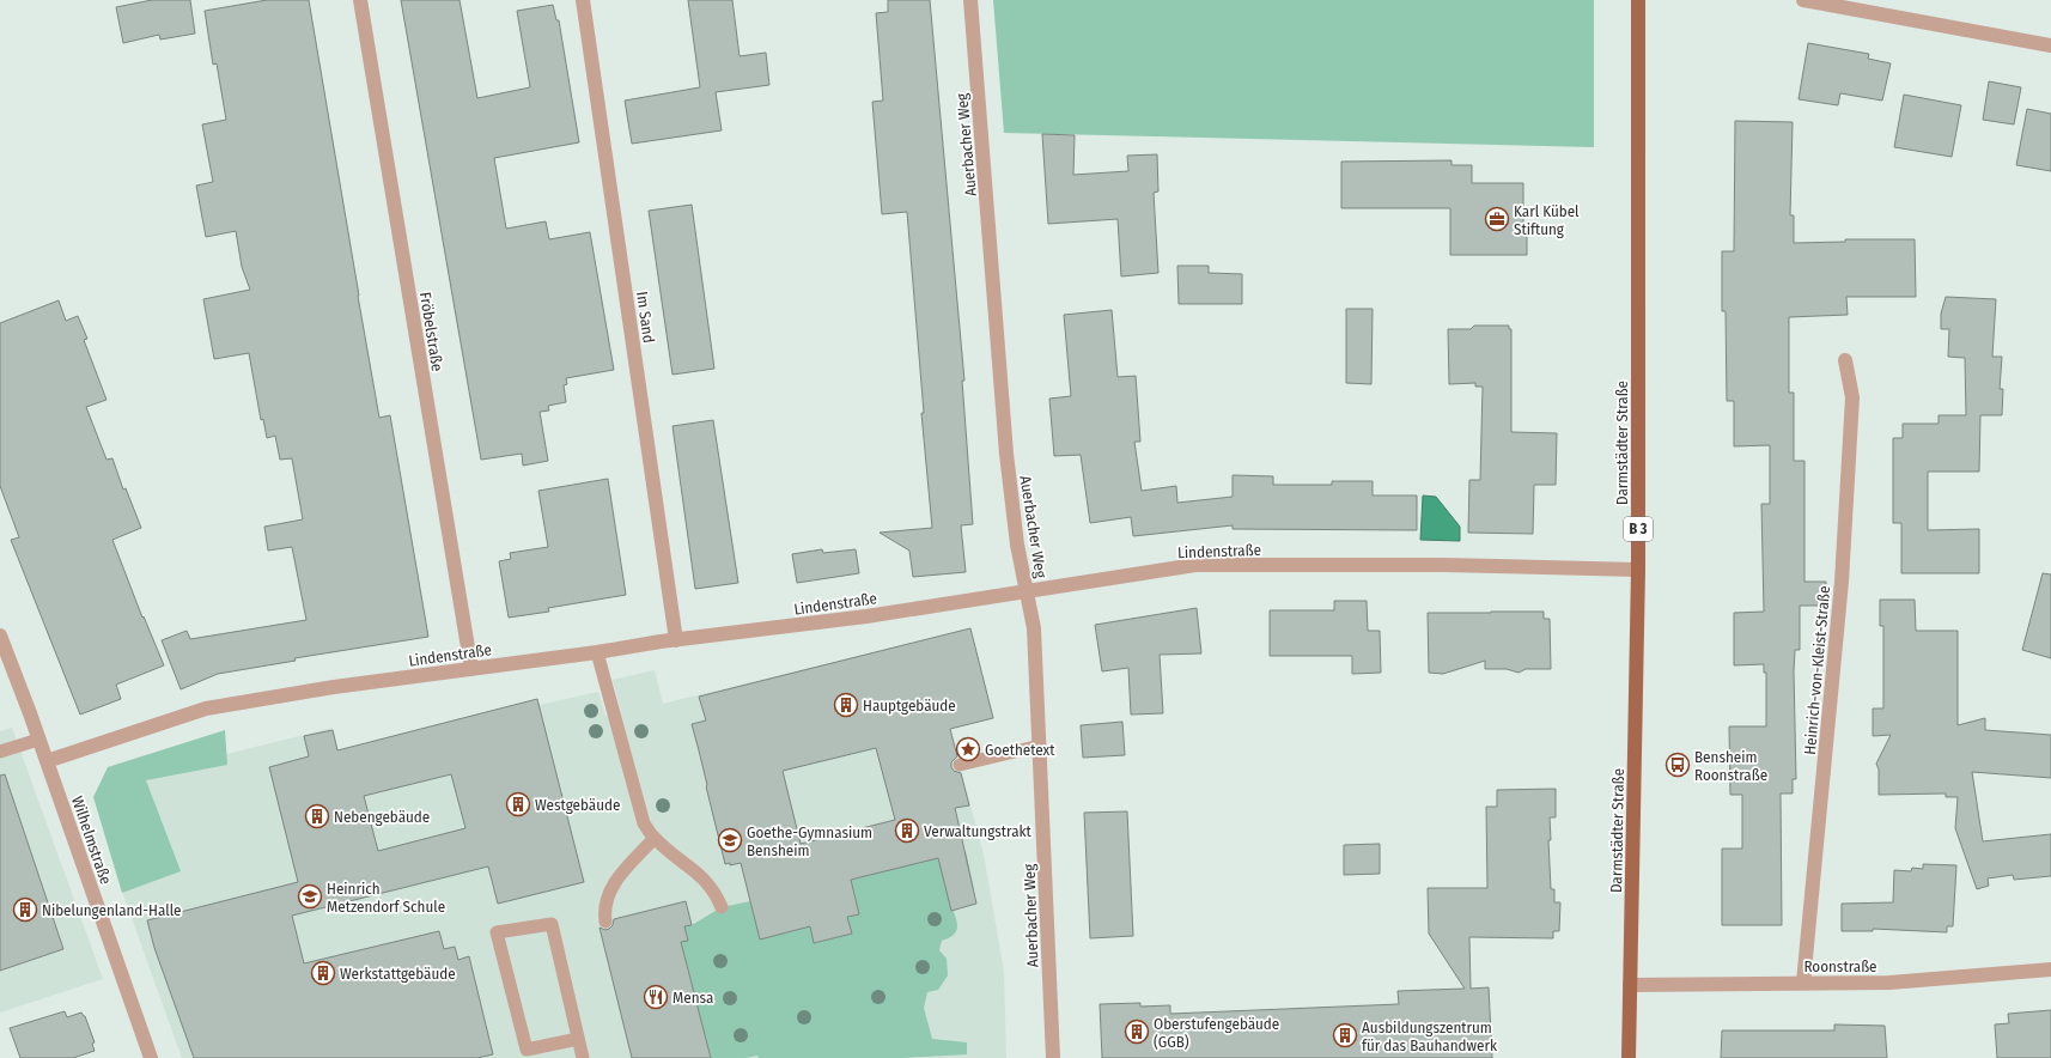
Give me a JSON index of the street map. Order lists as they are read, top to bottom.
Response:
{
  "streets": {
    "main road": ["Darmstädter Straße", "B 3"],
    "street": [
      "Auerbacher Weg",
      "Im Sand",
      "Fröbelstraße",
      "Lindenstraße",
      "Heinrich-von-Kleist-Straße",
      "Wilhelmstraße",
      "Roonstraße"
    ]
  },
  "crossings": [
    ["Auerbacher Weg", "Lindenstraße"],
    ["Im Sand", "Lindenstraße"],
    ["Fröbelstraße", "Lindenstraße"],
    ["Darmstädter Straße", "Lindenstraße"],
    ["Darmstädter Straße", "Roonstraße"],
    ["Lindenstraße", "Wilhelmstraße"],
    ["Heinrich-von-Kleist-Straße", "Roonstraße"]
  ],
  "places": {
    "office": ["Karl Kübel Stiftung"],
    "building": [
      "Hauptgebäude",
      "Westgebäude",
      "Nebengebäude",
      "Verwaltungstrakt",
      "Nibelungenland-Halle",
      "Werkstattgebäude",
      "Oberstufengebäude (GGB)",
      "Ausbildungszentrum für das Bauhandwerk"
    ],
    "place": ["Goethetext"],
    "bus stop": ["Bensheim Roonstraße"],
    "school or university": ["Goethe-Gymnasium Bensheim", "Heinrich Metzendorf Schule"],
    "restaurant": ["Mensa"]
  }
}
